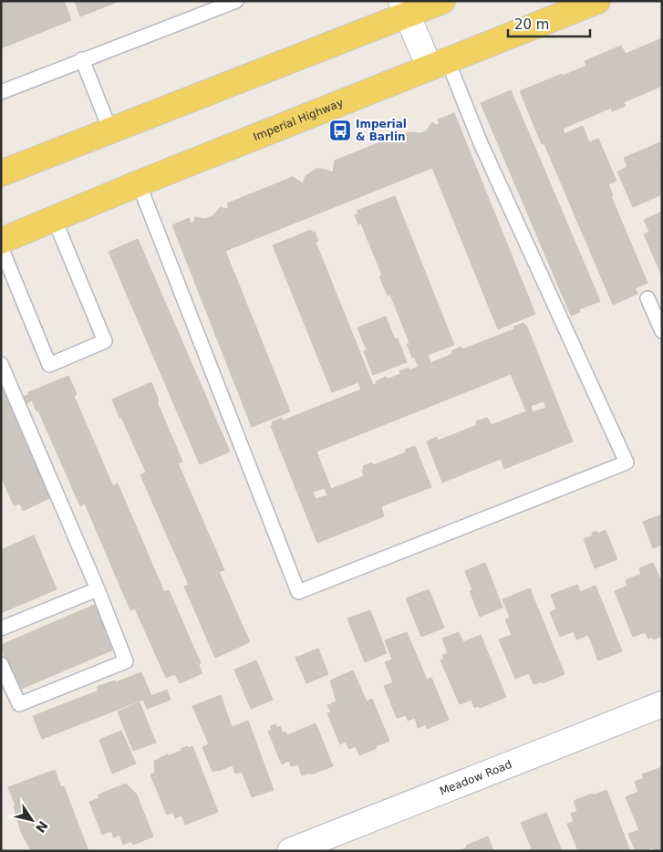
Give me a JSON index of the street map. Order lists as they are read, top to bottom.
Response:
{
  "streets": {
    "main road": ["Imperial Highway"],
    "street": ["Meadow Road"]
  },
  "places": {
    "bus stop": ["Imperial & Barlin"]
  },
  "scale_bar": "20 m",
  "north": "bottom right"
}
